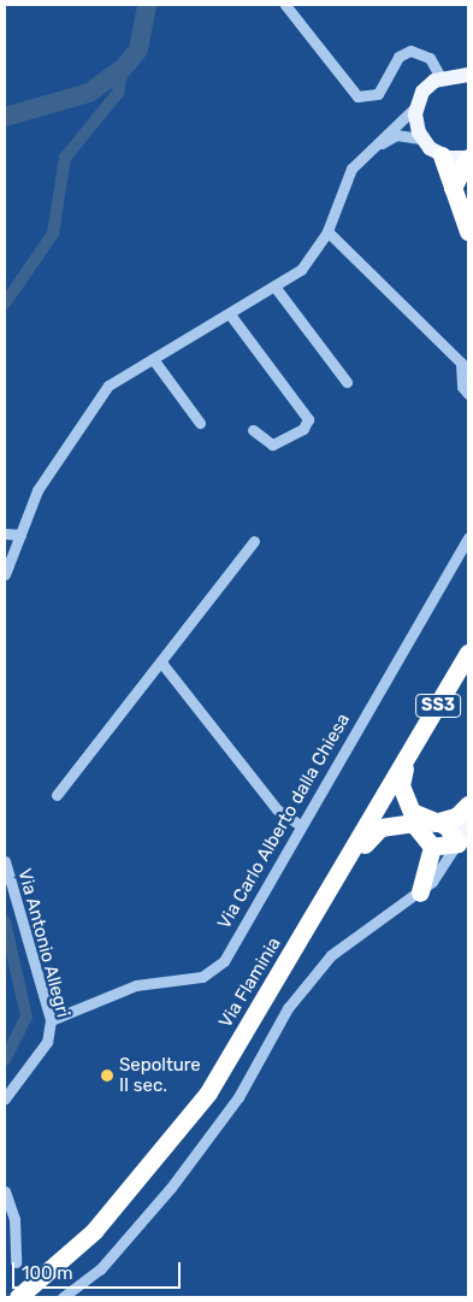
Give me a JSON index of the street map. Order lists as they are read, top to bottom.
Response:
{
  "streets": {
    "highway": ["SS3", "Via Flaminia"],
    "street": ["Via Carlo Alberto dalla Chiesa", "Via Antonio Allegri"]
  },
  "crossings": [
    ["Via Carlo Alberto dalla Chiesa", "Via Antonio Allegri"]
  ],
  "places": ["Sepolture II sec."],
  "scale_bar": "100 m"
}
